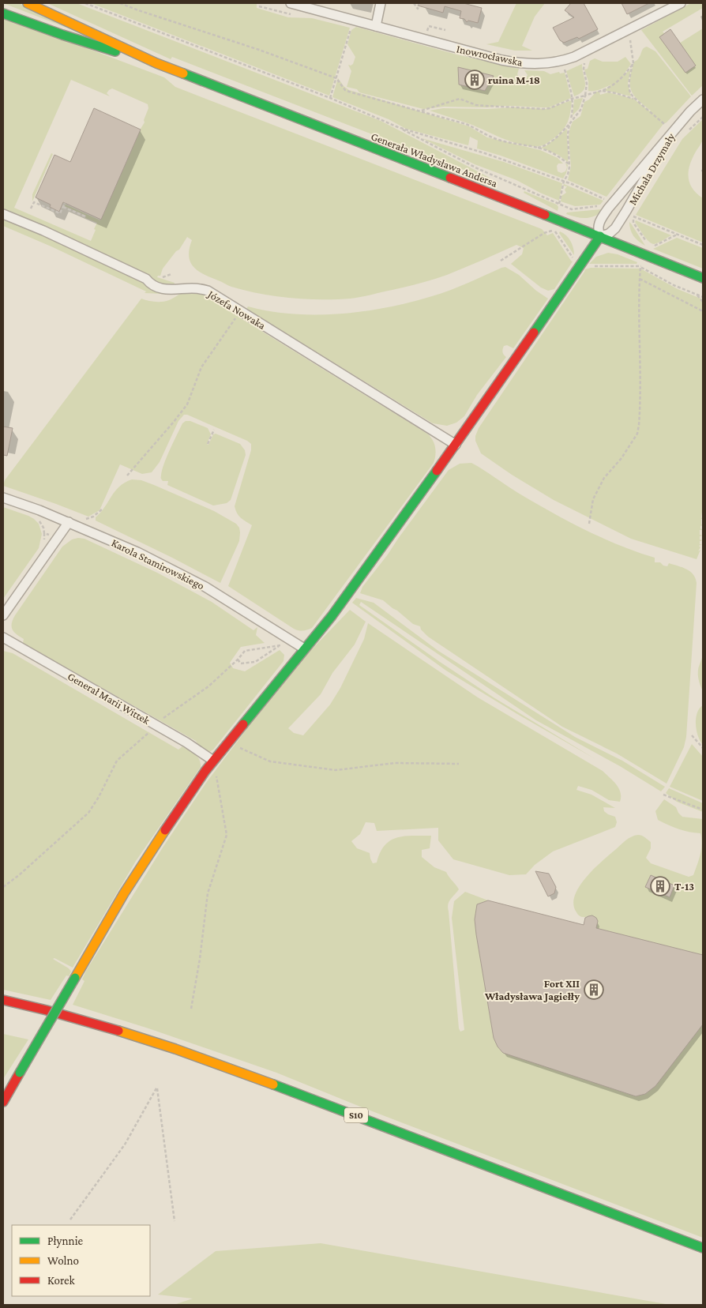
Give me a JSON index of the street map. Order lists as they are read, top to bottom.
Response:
{
  "streets": {
    "main road": ["Generała Władysława Andersa", "S10"],
    "street": [
      "Inowrocławska",
      "Michała Drzymały",
      "Józefa Nowaka",
      "Karola Stamirowskiego",
      "Generał Marii Wittek"
    ]
  },
  "crossings": [
    ["Generała Władysława Andersa", "Michała Drzymały"]
  ],
  "places": {
    "building": ["ruina M-18", "T-13", "Fort XII Władysława Jagiełły"]
  },
  "legend": ["Płynnie", "Wolno", "Korek"]
}
